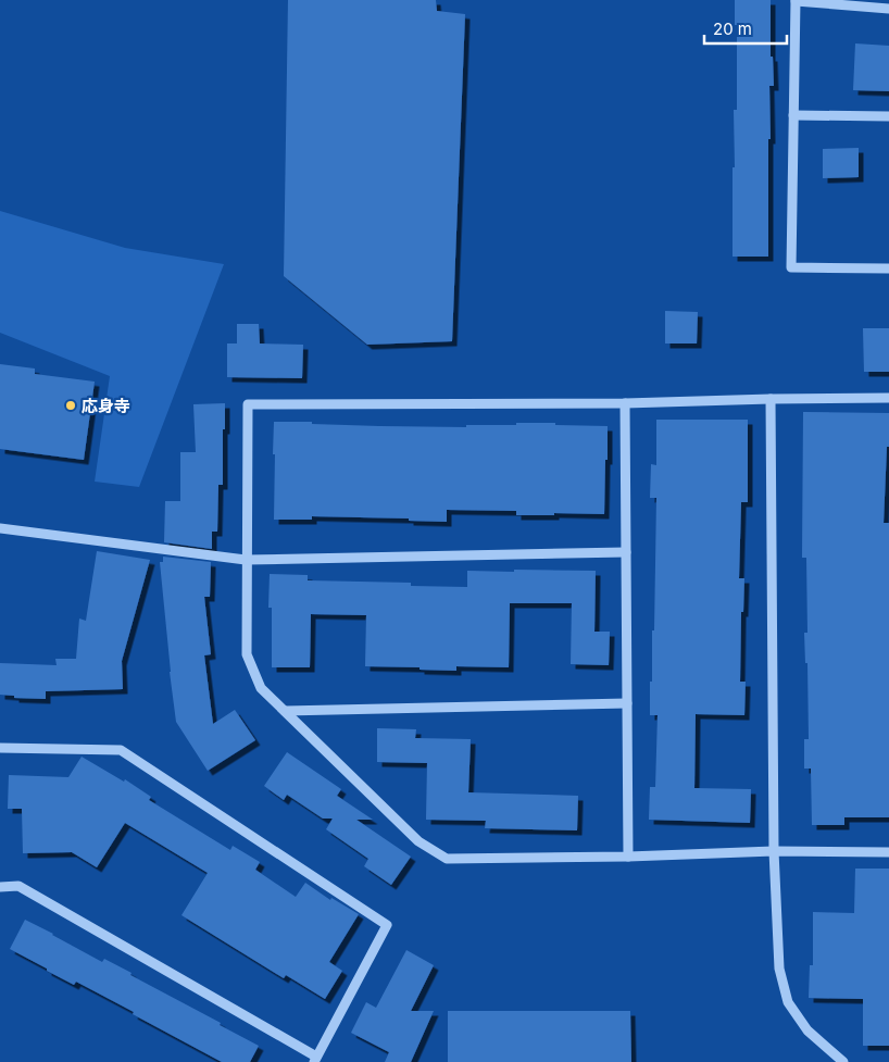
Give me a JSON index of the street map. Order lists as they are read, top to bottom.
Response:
{
  "places": ["応身寺"],
  "scale_bar": "20 m"
}
